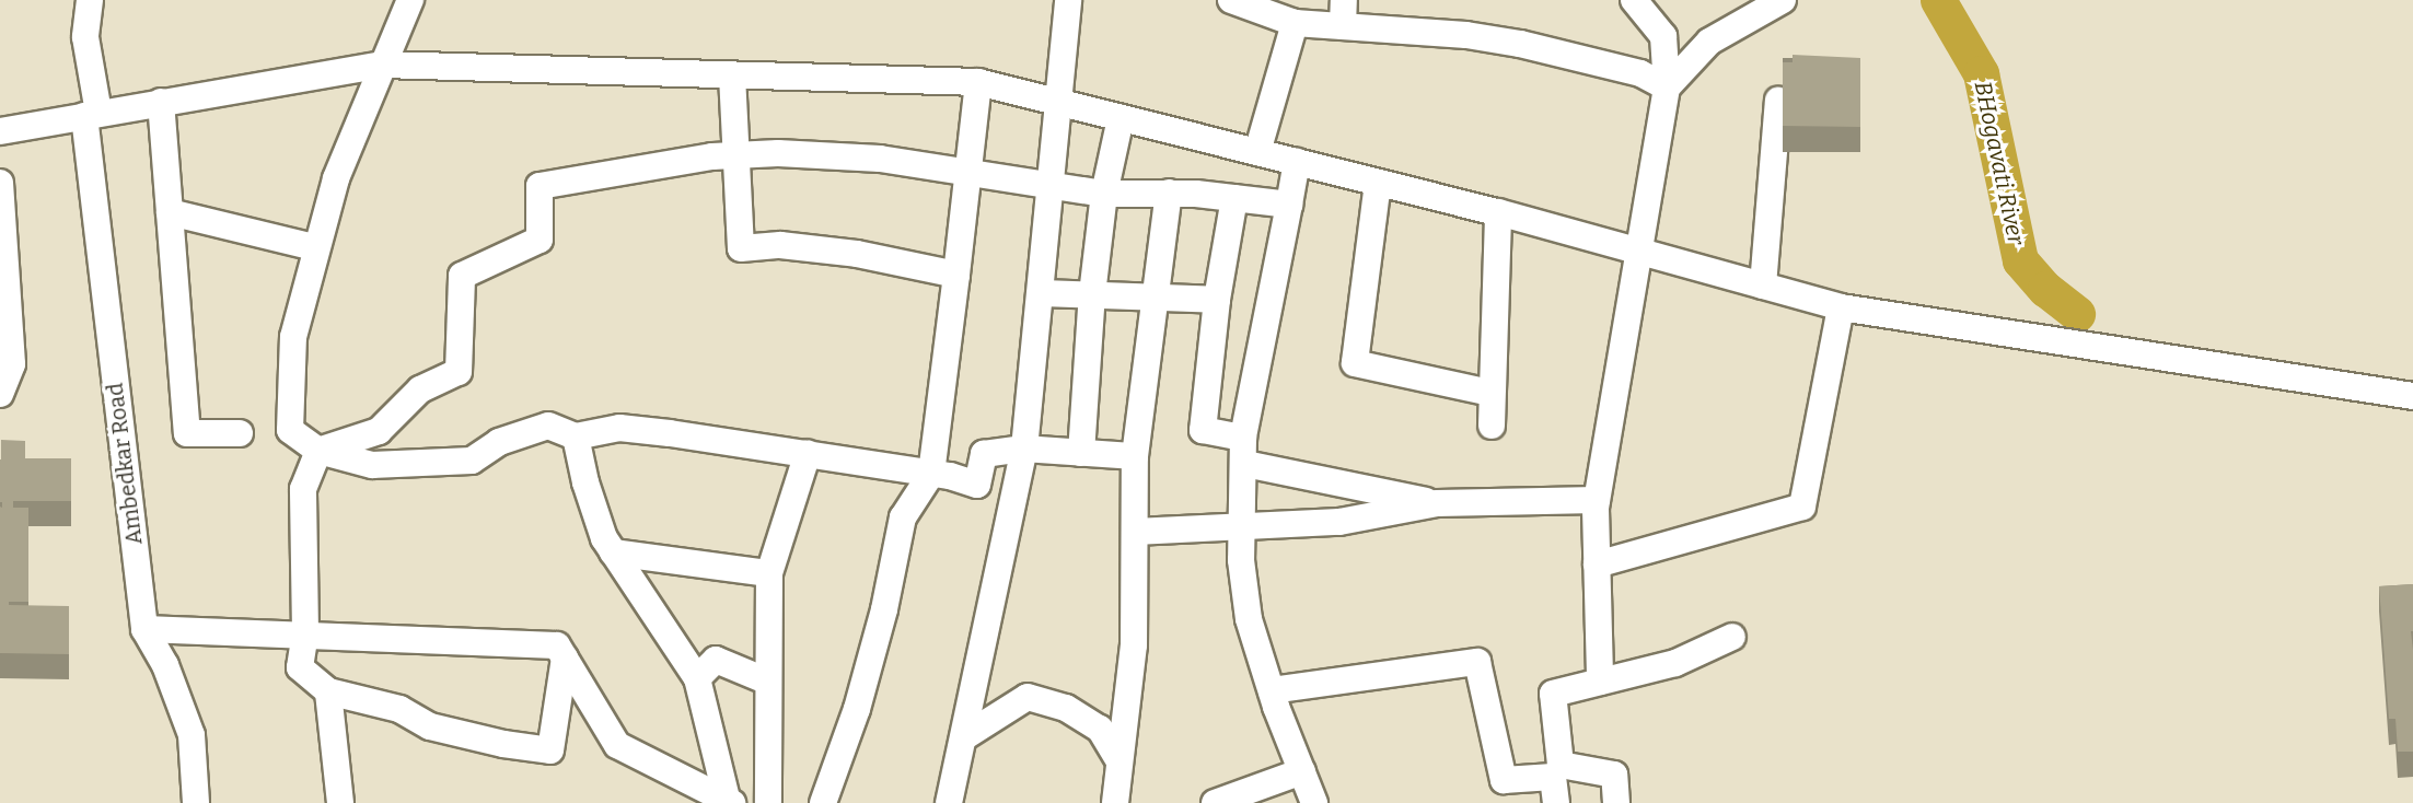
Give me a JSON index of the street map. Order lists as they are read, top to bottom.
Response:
{
  "streets": {
    "street": ["Ambedkar Road"]
  },
  "water": ["BHogavati River"]
}
